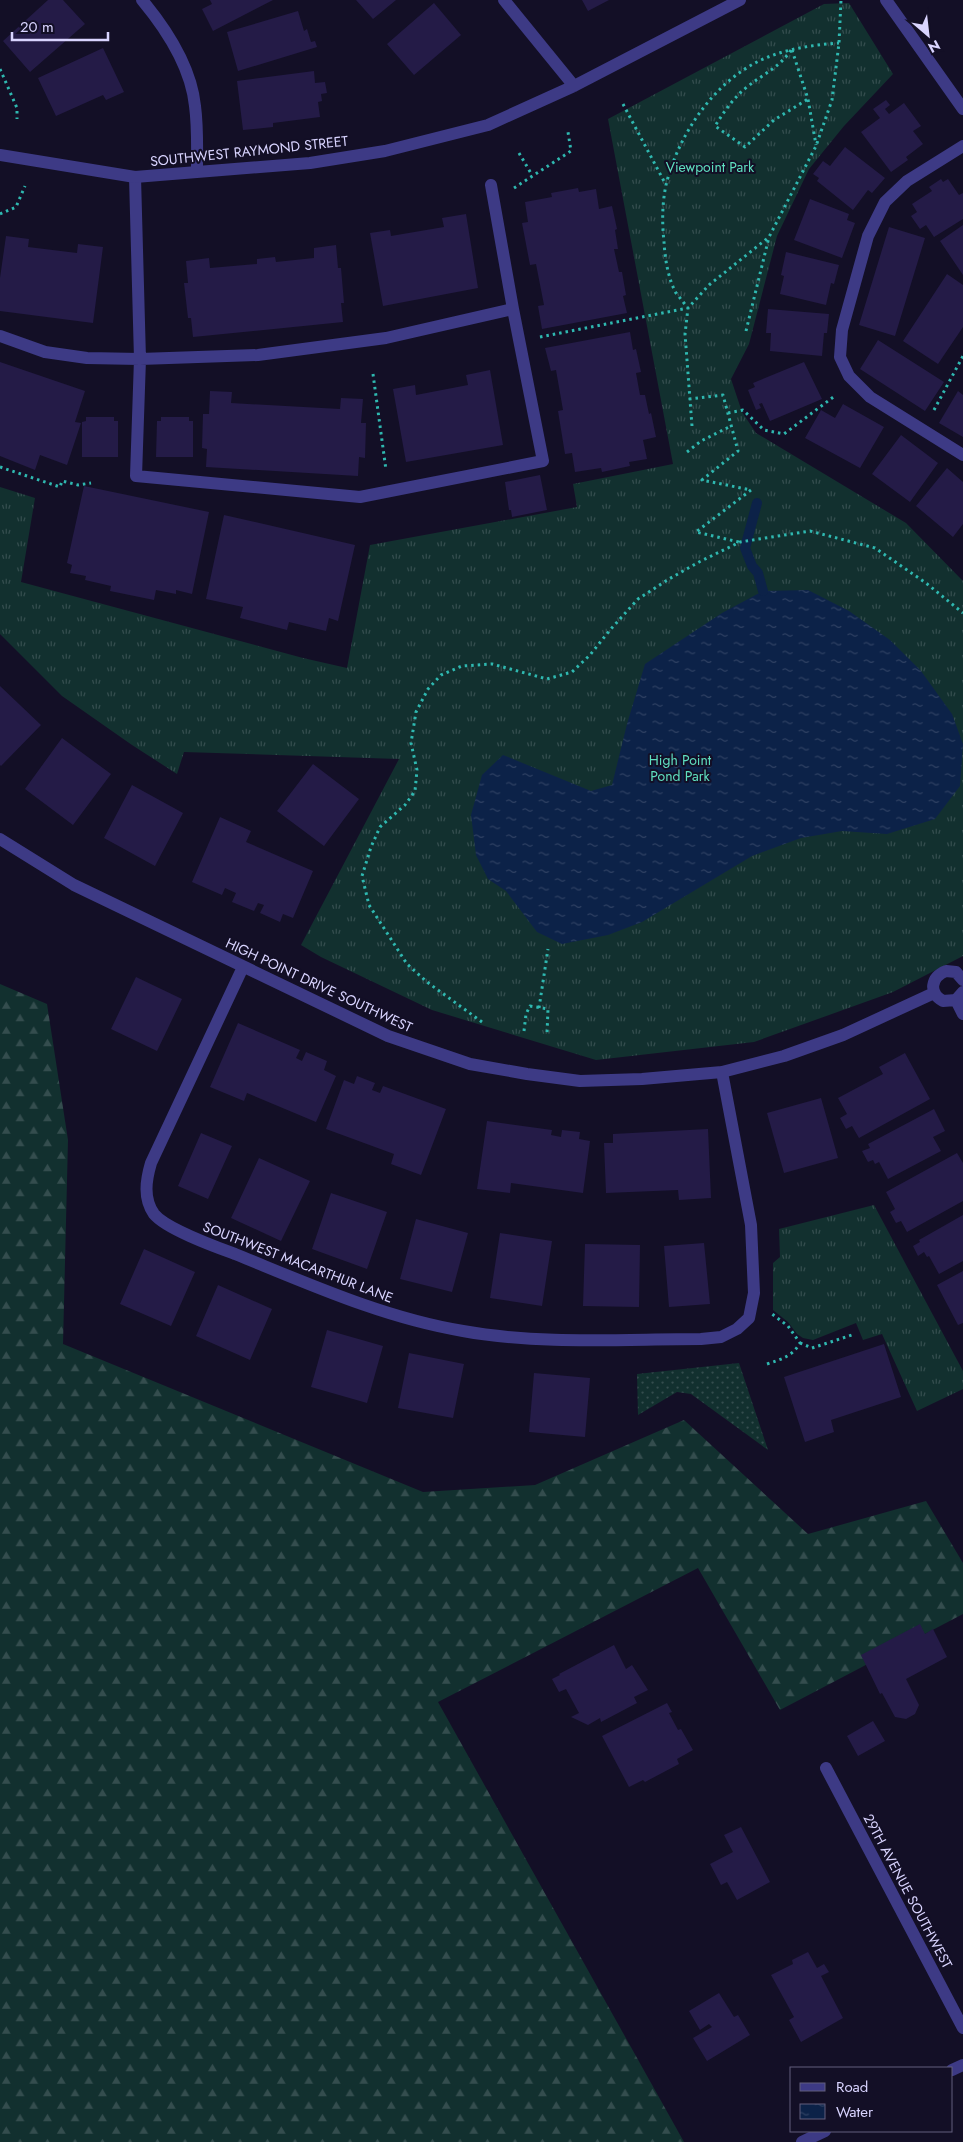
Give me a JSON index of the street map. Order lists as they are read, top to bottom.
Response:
{
  "streets": {
    "street": [
      "SOUTHWEST RAYMOND STREET",
      "HIGH POINT DRIVE SOUTHWEST",
      "SOUTHWEST MACARTHUR LANE",
      "29TH AVENUE SOUTHWEST"
    ]
  },
  "crossings": [
    ["HIGH POINT DRIVE SOUTHWEST", "SOUTHWEST MACARTHUR LANE"]
  ],
  "parks": ["Viewpoint Park", "High Point Pond Park"],
  "legend": ["Road", "Water"],
  "scale_bar": "20 m",
  "north": "bottom right"
}
